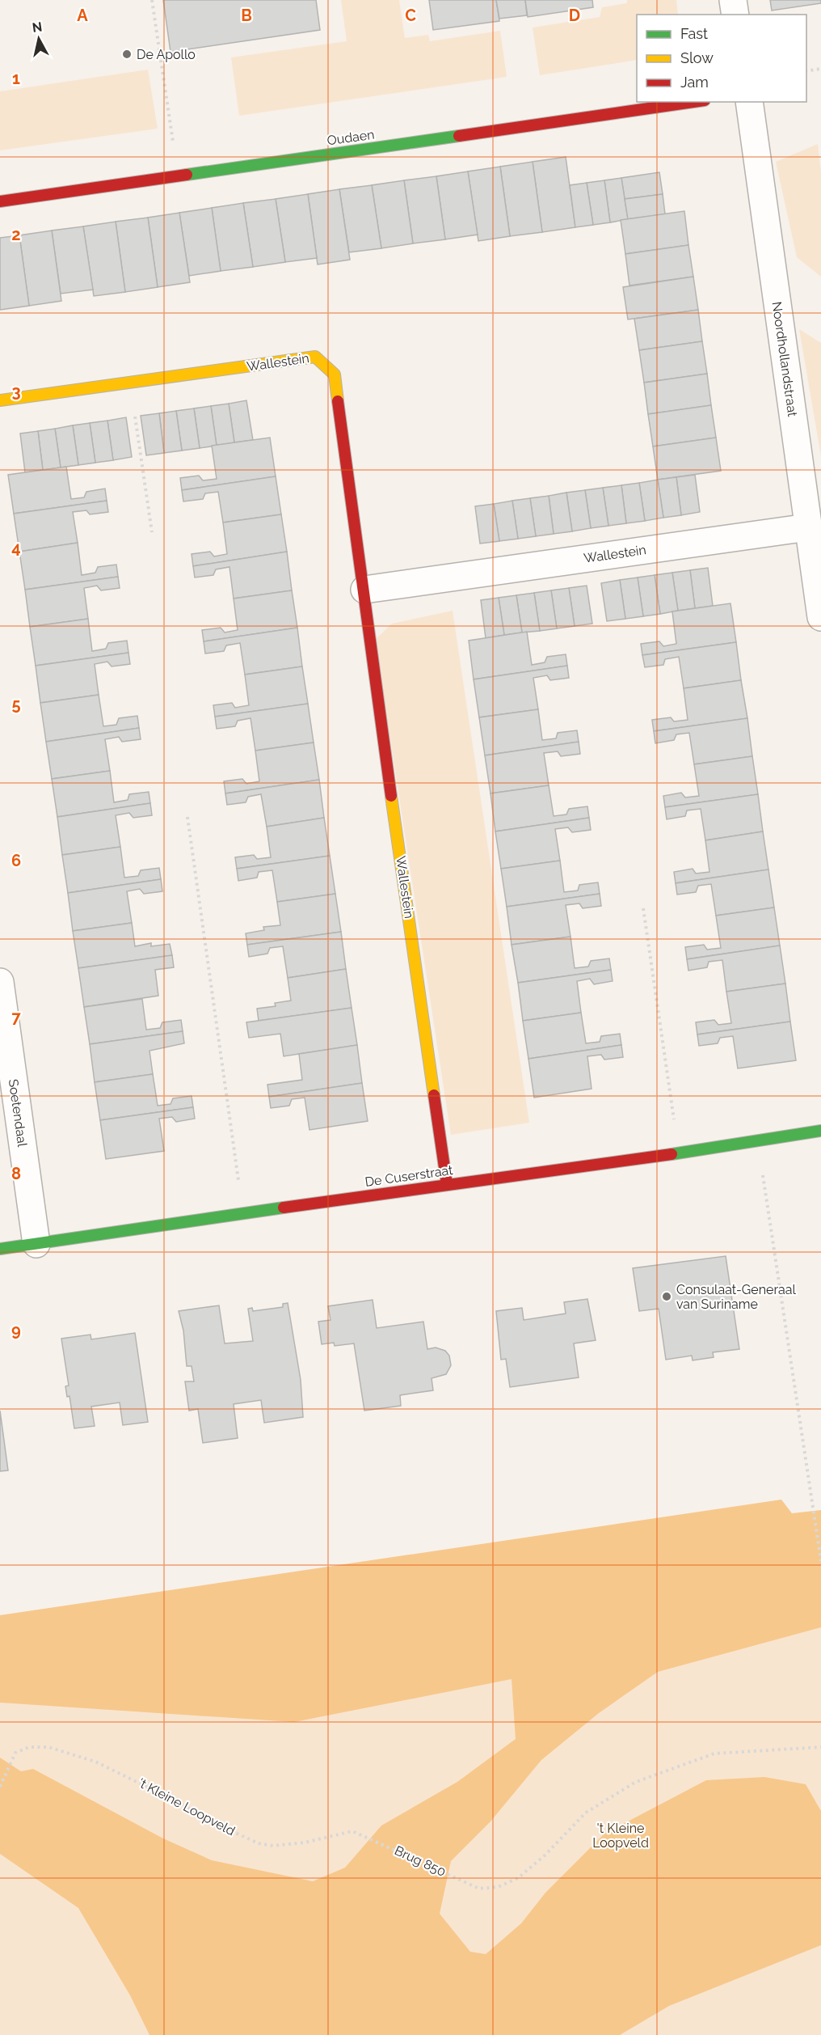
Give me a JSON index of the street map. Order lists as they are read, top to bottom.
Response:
{
  "streets": {
    "street": [
      "Oudaen",
      "Noordhollandstraat",
      "Wallestein",
      "Soetendaal",
      "De Cuserstraat"
    ],
    "path": ["'t Kleine Loopveld", "Brug 850"]
  },
  "crossings": [
    ["Noordhollandstraat", "Wallestein"],
    ["Wallestein", "De Cuserstraat"],
    ["Soetendaal", "De Cuserstraat"],
    ["'t Kleine Loopveld", "Brug 850"]
  ],
  "parks": ["'t Kleine Loopveld"],
  "places": ["De Apollo", "Consulaat-Generaal van Suriname"],
  "legend": ["Fast", "Slow", "Jam"],
  "north": "top",
  "grid": {
    "columns": [
      "A",
      "B",
      "C",
      "D"
    ],
    "rows": [
      "1",
      "2",
      "3",
      "4",
      "5",
      "6",
      "7",
      "8",
      "9"
    ]
  }
}
